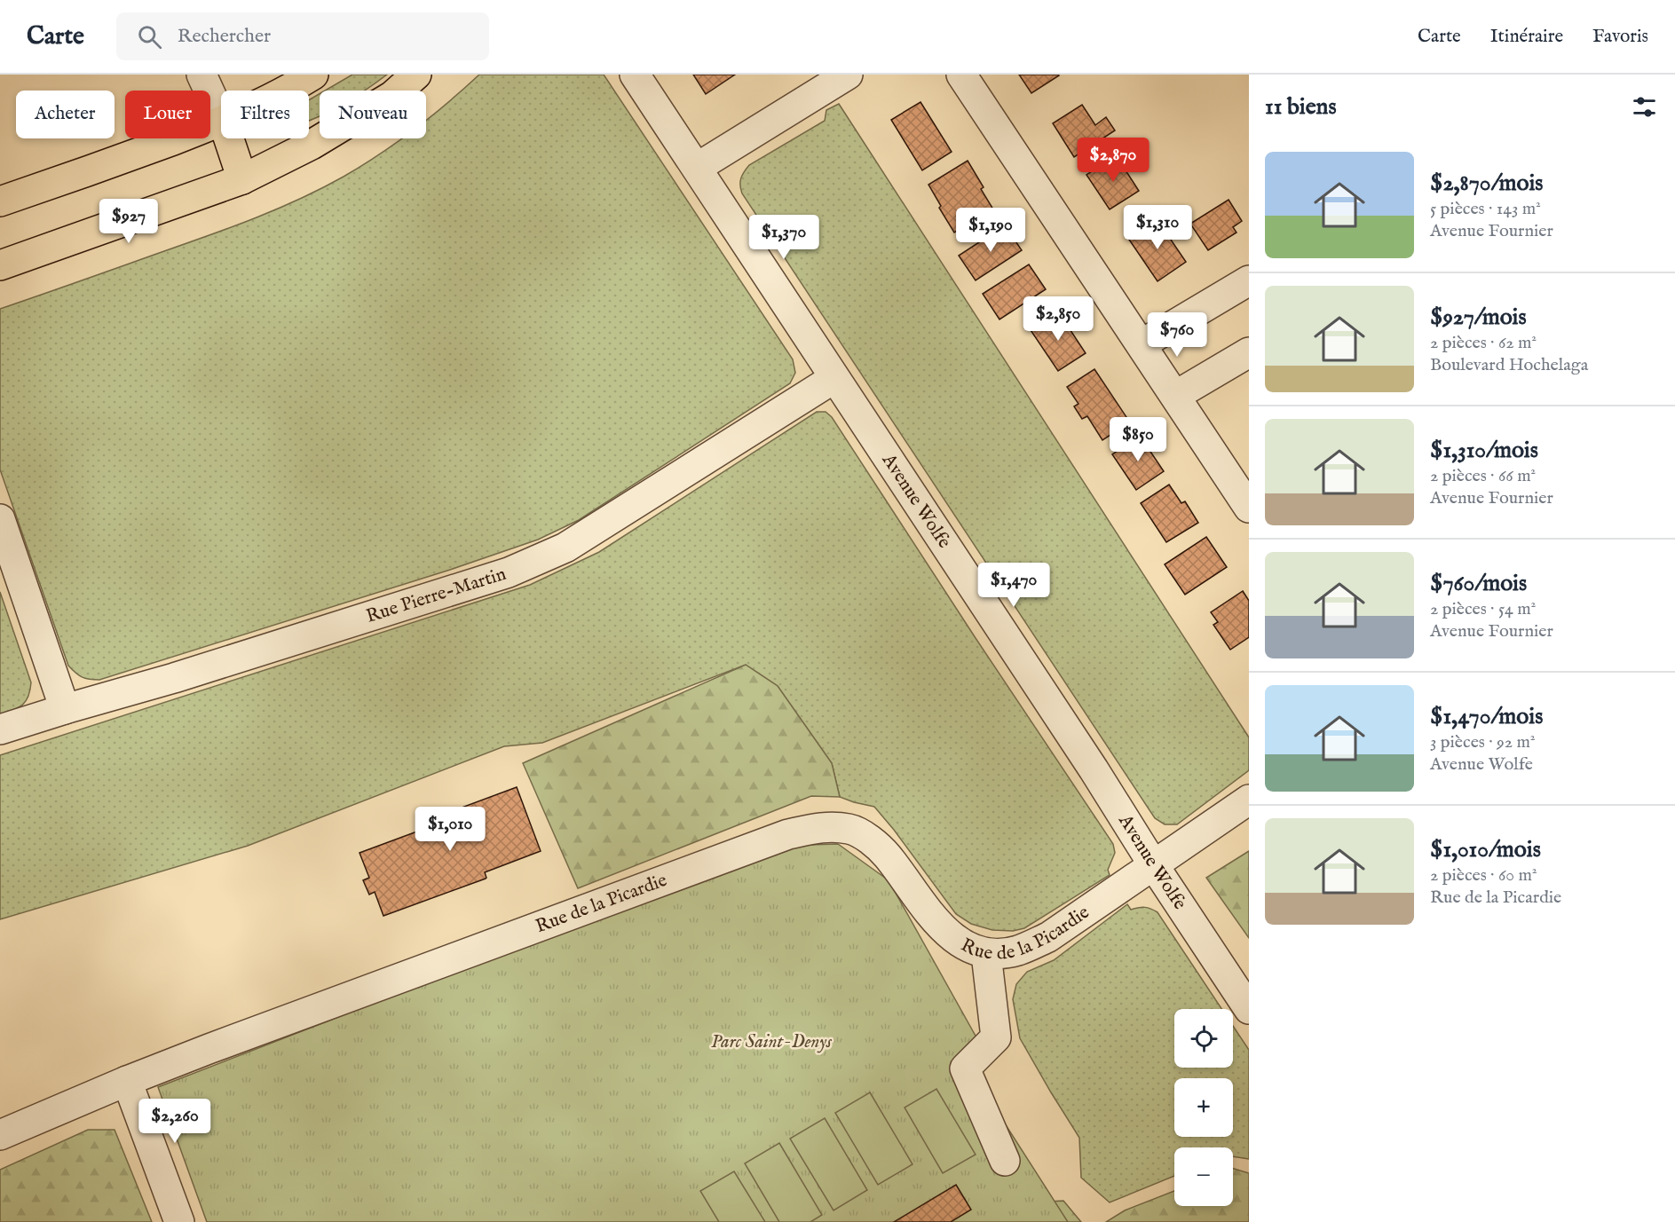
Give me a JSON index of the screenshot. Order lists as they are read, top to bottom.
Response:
{
  "streets": {
    "street": ["Avenue Wolfe", "Rue Pierre-Martin", "Rue de la Picardie"]
  },
  "crossings": [
    ["Avenue Wolfe", "Rue Pierre-Martin"],
    ["Avenue Wolfe", "Rue de la Picardie"]
  ],
  "parks": ["Parc Saint-Denys"],
  "page": {
    "header": "Carte",
    "search": "Rechercher",
    "nav": ["Carte", "Itinéraire", "Favoris"],
    "heading": "11 biens",
    "chip": [
      "Acheter",
      "Louer",
      "Filtres",
      "Nouveau"
    ],
    "price": [
      "$2,870",
      "$927",
      "$1,310",
      "$1,190",
      "$1,370",
      "$2,850",
      "$760",
      "$850",
      "$1,470",
      "$1,010",
      "$2,260"
    ],
    "list": [
      {
        "name": "$2,870/mois",
        "note": "5 pièces · 143 m² · Avenue Fournier"
      },
      {
        "name": "$927/mois",
        "note": "2 pièces · 62 m² · Boulevard Hochelaga"
      },
      {
        "name": "$1,310/mois",
        "note": "2 pièces · 66 m² · Avenue Fournier"
      },
      {
        "name": "$760/mois",
        "note": "2 pièces · 54 m² · Avenue Fournier"
      },
      {
        "name": "$1,470/mois",
        "note": "3 pièces · 92 m² · Avenue Wolfe"
      },
      {
        "name": "$1,010/mois",
        "note": "2 pièces · 60 m² · Rue de la Picardie"
      }
    ],
    "map_buttons": ["+", "−"]
  }
}
